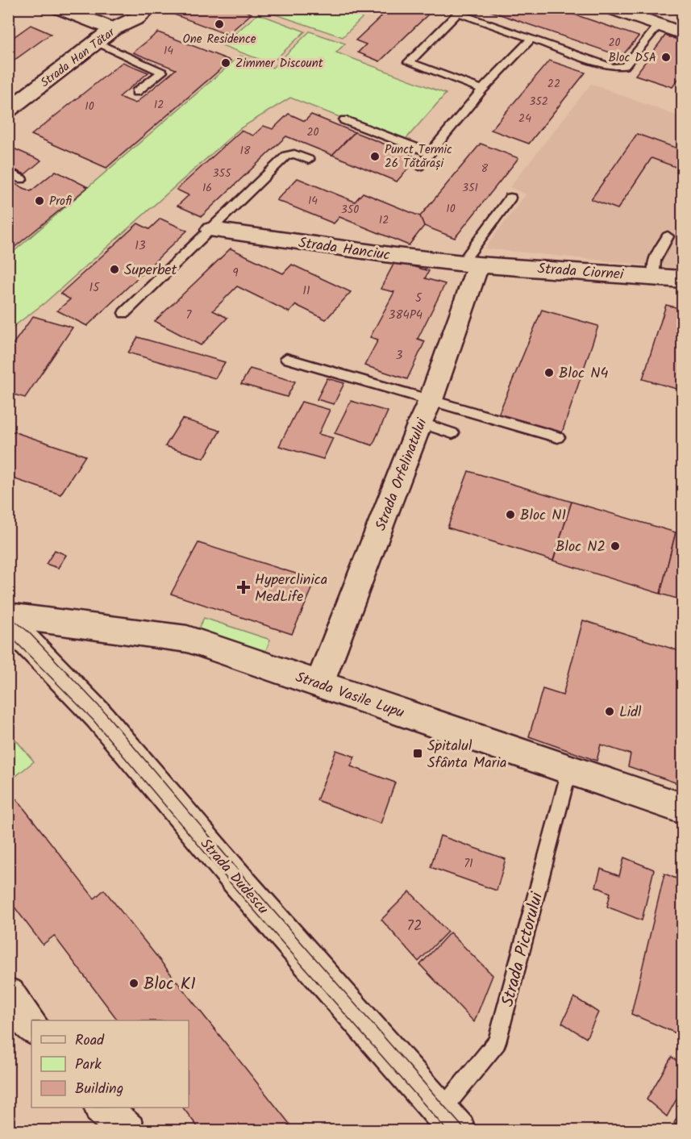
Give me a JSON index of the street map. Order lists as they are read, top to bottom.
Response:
{
  "streets": {
    "street": [
      "Strada Han Tătar",
      "Strada Hanciuc",
      "Strada Ciornei",
      "Strada Orfelinatului",
      "Strada Vasile Lupu",
      "Strada Dudescu"
    ],
    "lane": ["Strada Pictorului"]
  },
  "crossings": [
    ["Strada Hanciuc", "Strada Ciornei"],
    ["Strada Hanciuc", "Strada Orfelinatului"],
    ["Strada Ciornei", "Strada Orfelinatului"],
    ["Strada Orfelinatului", "Strada Vasile Lupu"],
    ["Strada Vasile Lupu", "Strada Pictorului"],
    ["Strada Dudescu", "Strada Pictorului"]
  ],
  "places": {
    "other": [
      "One Residence",
      "Bloc D5A",
      "Zimmer Discount",
      "Punct Termic 26 Tătărași",
      "Profi",
      "Superbet",
      "Bloc N4",
      "Bloc N1",
      "Bloc N2",
      "Lidl",
      "Bloc K1"
    ],
    "health": ["Hyperclinica MedLife"],
    "transit": ["Spitalul Sfânta Maria"]
  },
  "house_numbers": [
    "20",
    "14",
    "22",
    "352",
    "12",
    "10",
    "24",
    "20",
    "18",
    "8",
    "355",
    "16",
    "351",
    "14",
    "10",
    "350",
    "12",
    "13",
    "9",
    "15",
    "11",
    "5",
    "7",
    "384P4",
    "3",
    "71",
    "72"
  ],
  "legend": ["Road", "Park", "Building"]
}
